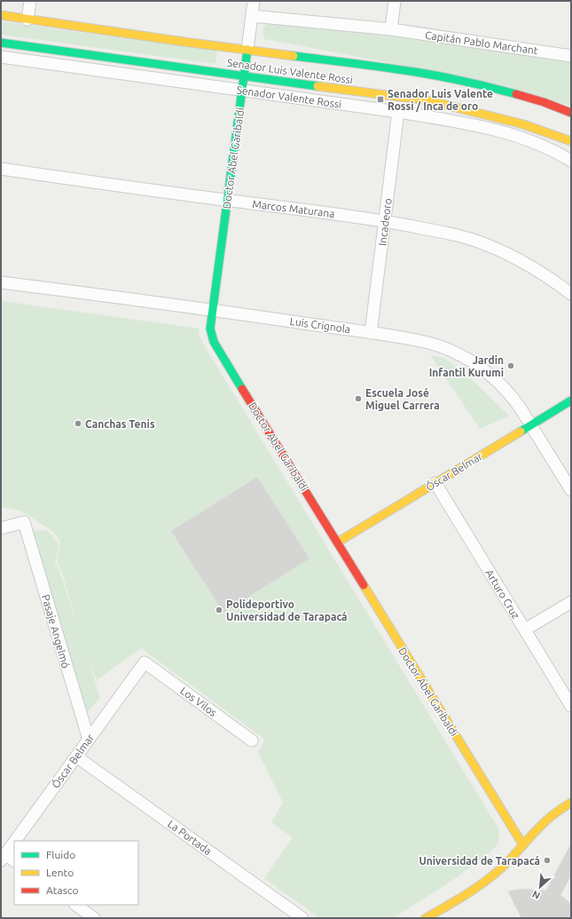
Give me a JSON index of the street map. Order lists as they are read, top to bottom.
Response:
{
  "streets": {
    "street": [
      "Capitán Pablo Marchant",
      "Senador Luis Valente Rossi",
      "Senador Valente Rossi",
      "Doctor Abel Garibaldi",
      "Marcos Maturana",
      "Incadeoro",
      "Luis Crignola",
      "Óscar Belmar",
      "Arturo Cruz",
      "Pasaje Angelmó",
      "Los Vilos",
      "La Portada"
    ]
  },
  "crossings": [
    ["Capitán Pablo Marchant", "Doctor Abel Garibaldi"],
    ["Senador Luis Valente Rossi", "Doctor Abel Garibaldi"],
    ["Senador Valente Rossi", "Doctor Abel Garibaldi"],
    ["Senador Valente Rossi", "Incadeoro"],
    ["Doctor Abel Garibaldi", "Marcos Maturana"],
    ["Doctor Abel Garibaldi", "Luis Crignola"],
    ["Doctor Abel Garibaldi", "Óscar Belmar"],
    ["Marcos Maturana", "Incadeoro"],
    ["Incadeoro", "Luis Crignola"],
    ["Luis Crignola", "Óscar Belmar"],
    ["Óscar Belmar", "Arturo Cruz"],
    ["Óscar Belmar", "Pasaje Angelmó"],
    ["Óscar Belmar", "Los Vilos"],
    ["Óscar Belmar", "La Portada"]
  ],
  "places": {
    "transit": ["Senador Luis Valente Rossi / Inca de oro"],
    "other": [
      "Jardin Infantil Kurumi",
      "Escuela José Miguel Carrera",
      "Canchas Tenis",
      "Polideportivo Universidad de Tarapacá",
      "Universidad de Tarapacá"
    ]
  },
  "legend": ["Fluido", "Lento", "Atasco"],
  "north": "bottom left"
}
